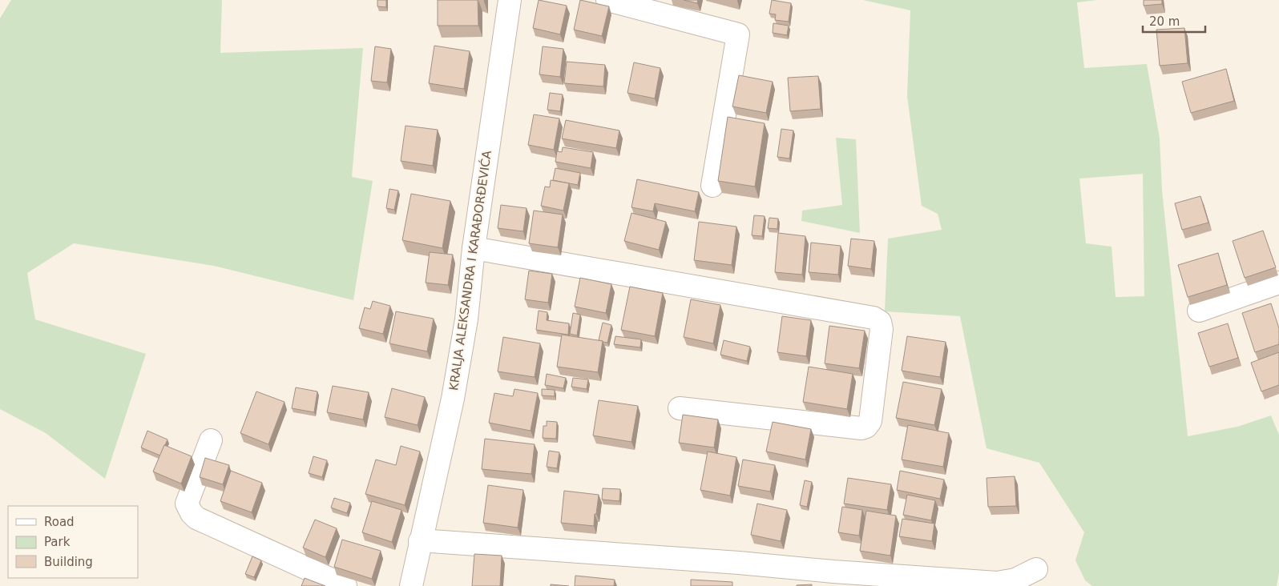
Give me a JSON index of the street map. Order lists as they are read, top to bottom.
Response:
{
  "streets": {
    "street": ["KRALJA ALEKSANDRA I KARAĐORĐEVIĆA"]
  },
  "legend": ["Road", "Park", "Building"],
  "scale_bar": "20 m"
}
